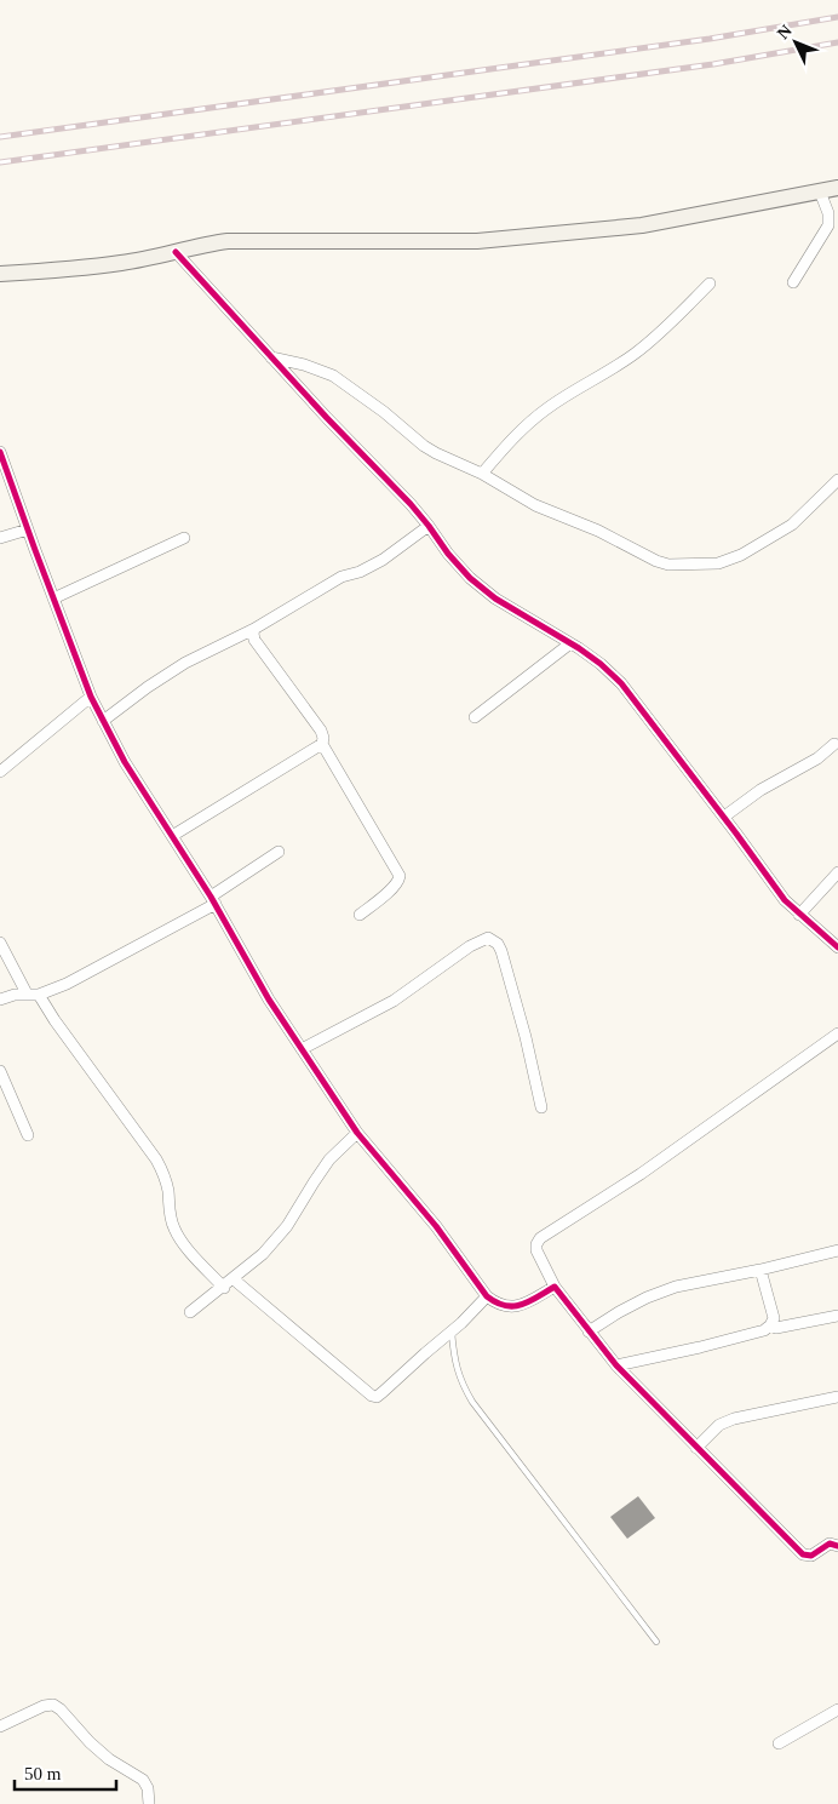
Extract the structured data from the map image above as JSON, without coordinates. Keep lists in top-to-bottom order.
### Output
{
  "scale_bar": "50 m",
  "north": "top left"
}
